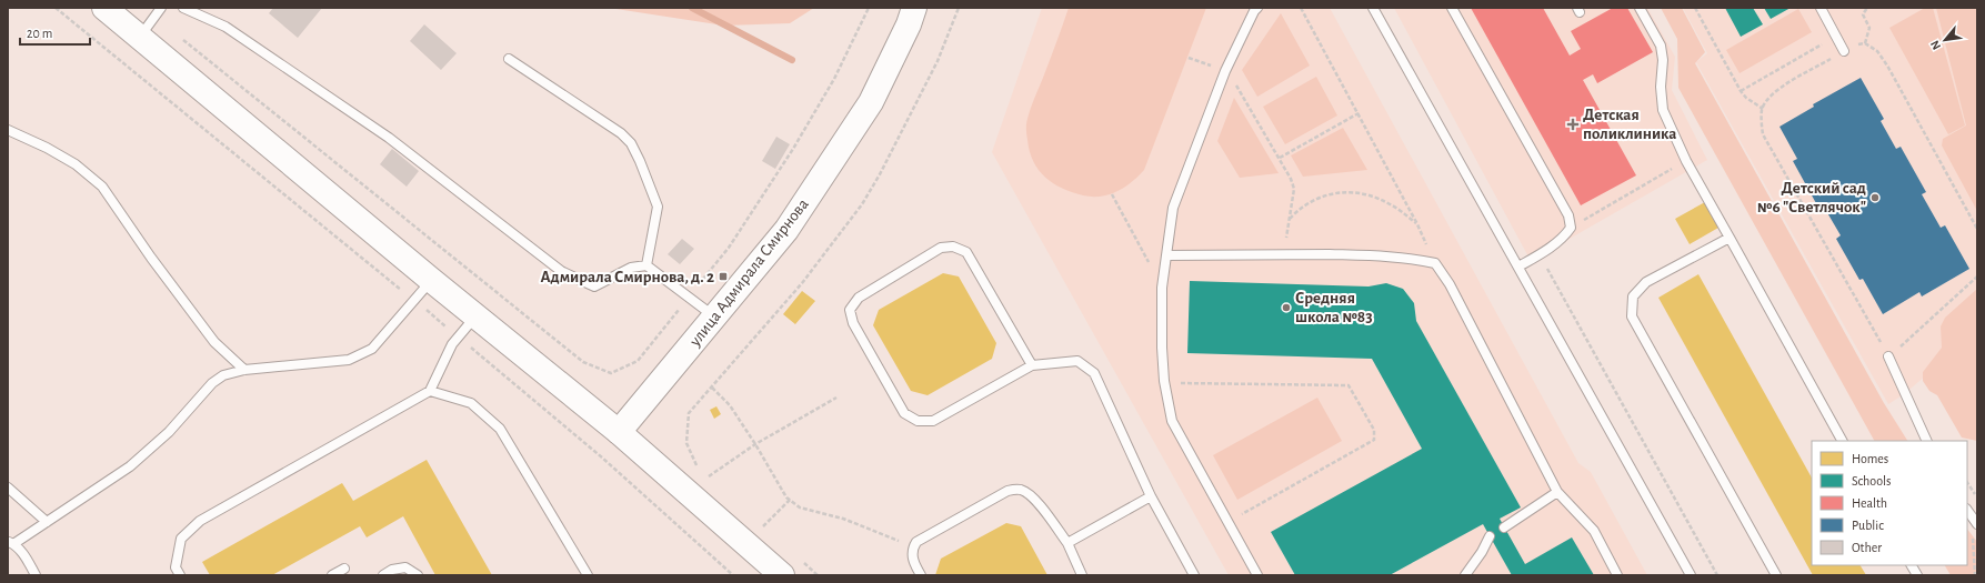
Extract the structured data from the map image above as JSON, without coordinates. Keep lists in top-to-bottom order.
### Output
{
  "streets": {
    "main road": ["улица Адмирала Смирнова"]
  },
  "places": {
    "health": ["Детская поликлиника"],
    "other": ["Детский сад №6 \"Светлячок\"", "Средняя школа №83"],
    "transit": ["Адмирала Смирнова, д. 2"]
  },
  "legend": [
    "Homes",
    "Schools",
    "Health",
    "Public",
    "Other"
  ],
  "scale_bar": "20 m",
  "north": "bottom left"
}
